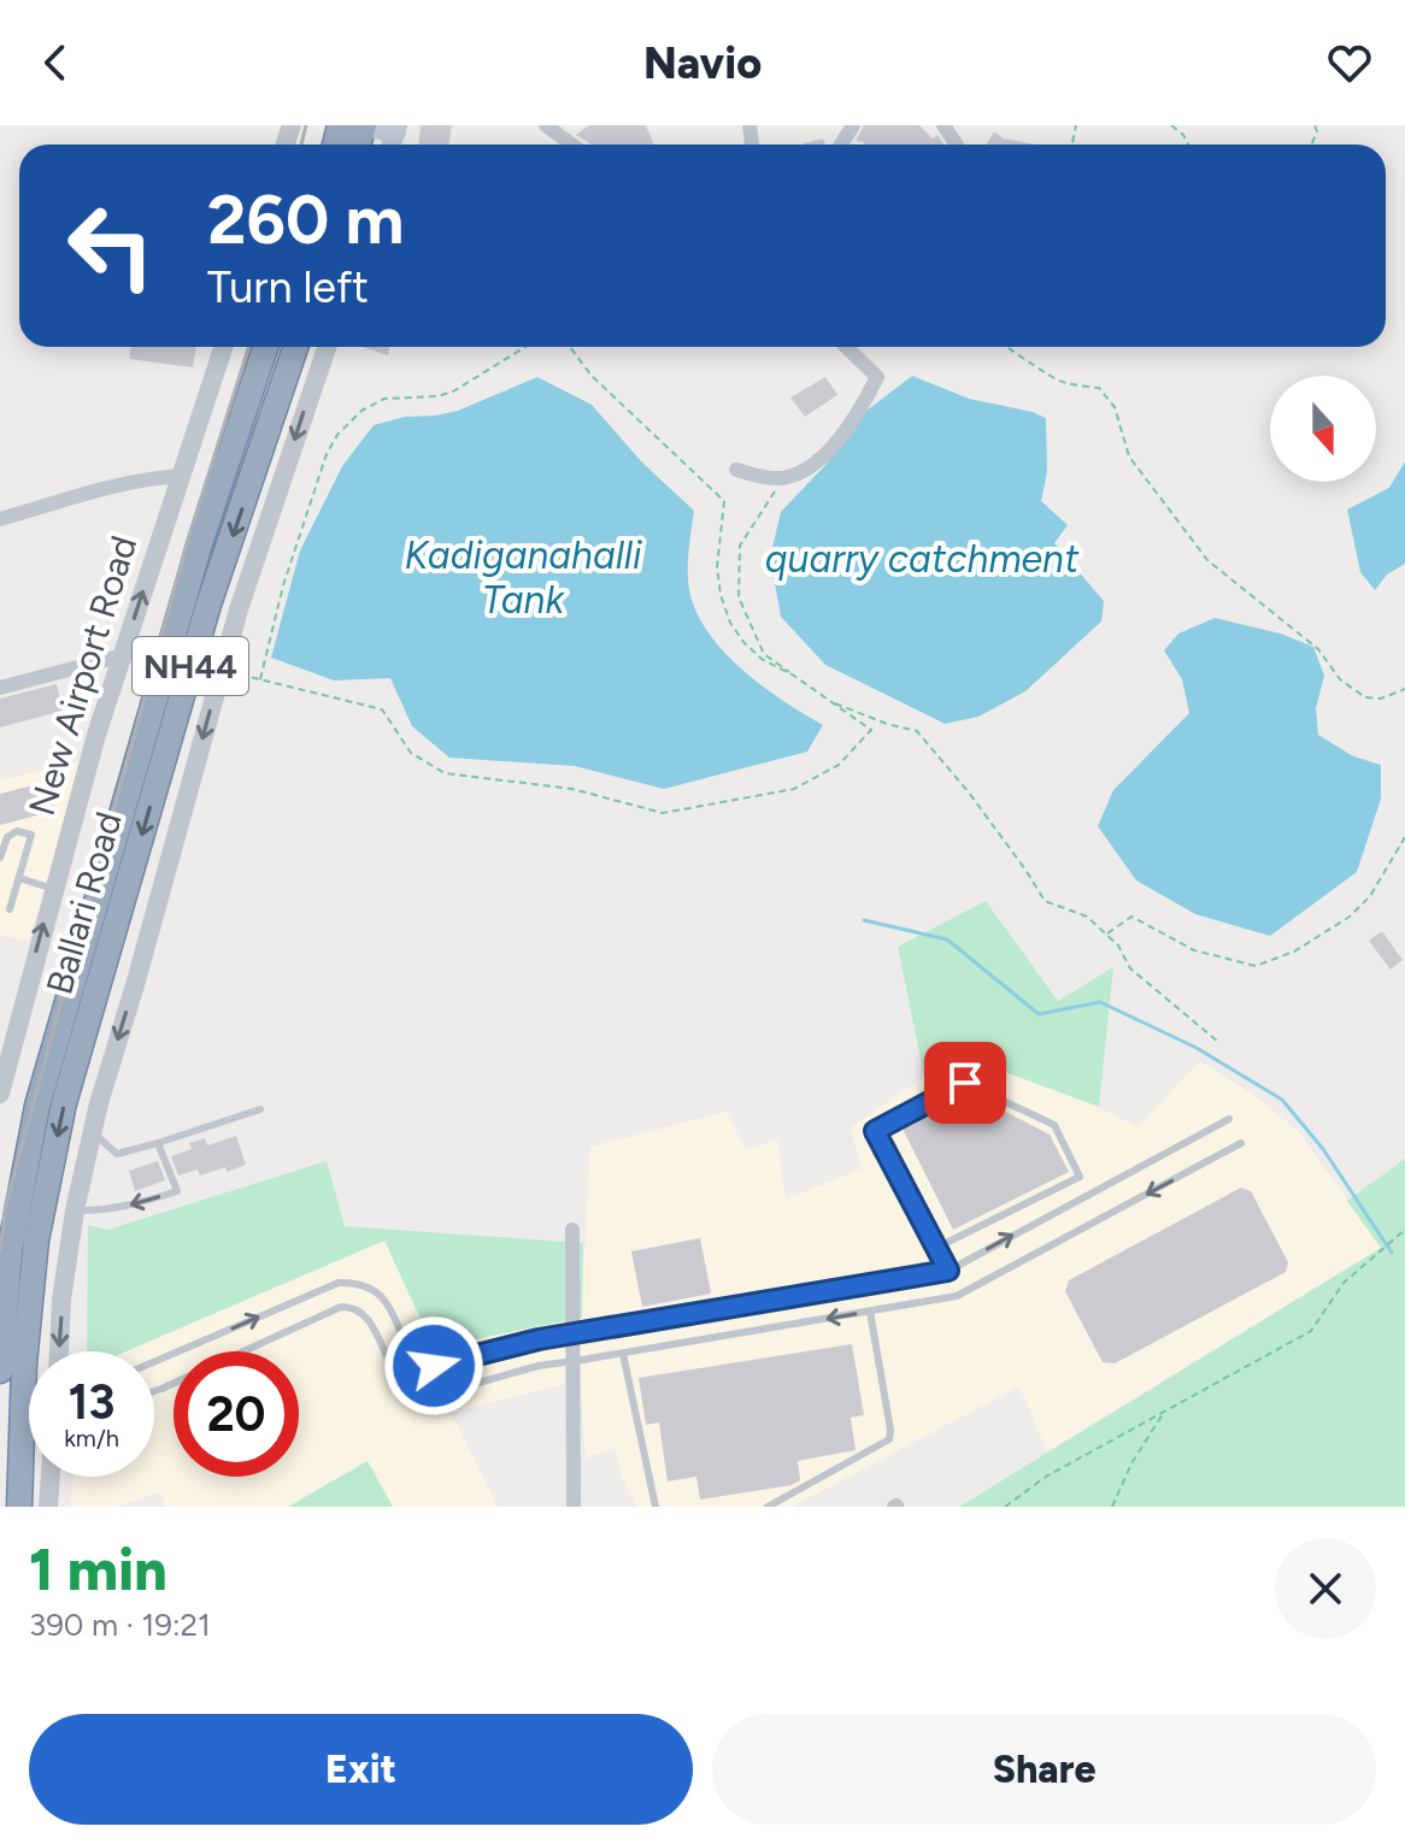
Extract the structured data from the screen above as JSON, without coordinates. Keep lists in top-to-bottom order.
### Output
{
  "streets": {
    "highway": ["NH44", "Ballari Road"],
    "street": ["New Airport Road"]
  },
  "water": ["Kadiganahalli Tank", "quarry catchment"],
  "north": "bottom",
  "page": {
    "header": "Navio",
    "turn": ["260 m", "Turn left"],
    "speed": "13 km/h",
    "limit": "20",
    "heading": ["1 min", "390 m · 19:21"],
    "buttons": ["Exit", "Share"]
  }
}
